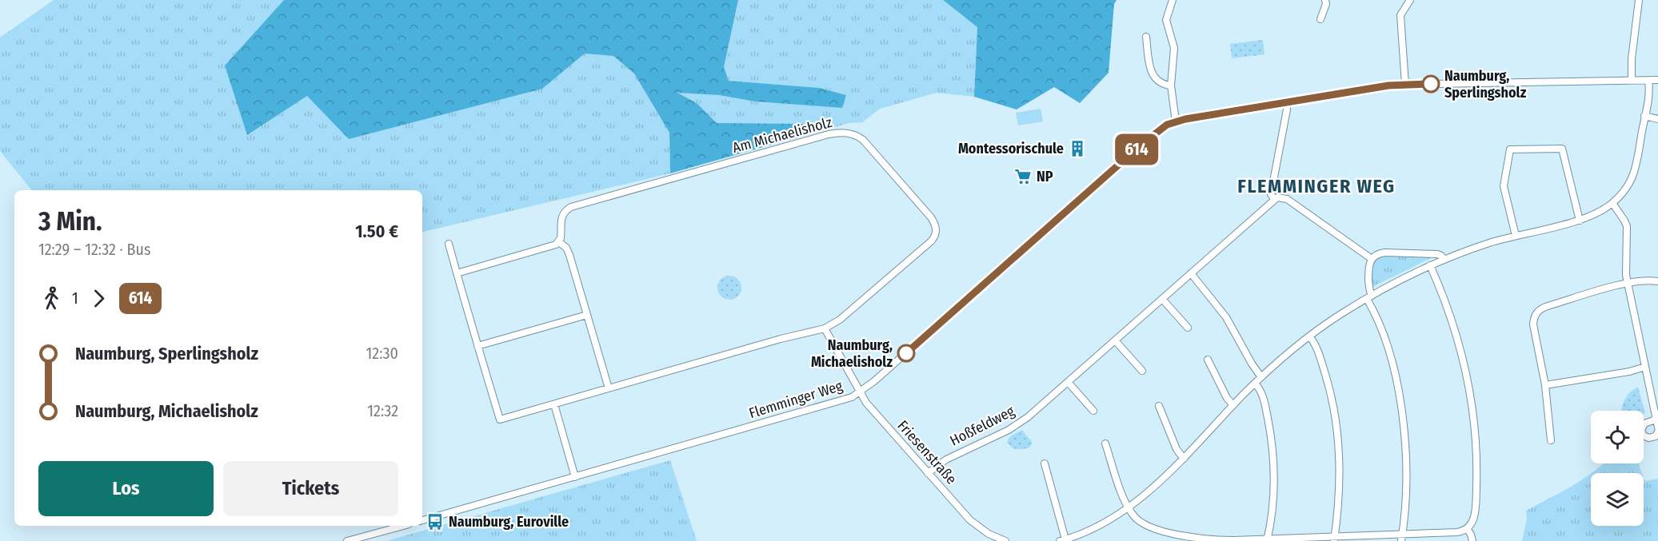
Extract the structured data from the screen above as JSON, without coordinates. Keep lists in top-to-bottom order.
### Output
{
  "streets": {
    "street": [
      "Am Michaelisholz",
      "Flemminger Weg",
      "Hoßfeldweg",
      "Friesenstraße"
    ]
  },
  "crossings": [
    ["Flemminger Weg", "Friesenstraße"],
    ["Hoßfeldweg", "Friesenstraße"]
  ],
  "districts": ["FLEMMINGER WEG"],
  "places": {
    "other": ["Naumburg, Sperlingsholz", "Naumburg, Michaelisholz"],
    "building": ["Montessorischule"],
    "supermarket": ["NP"],
    "bus stop": ["Naumburg, Euroville"]
  },
  "lines": ["bus line 614"],
  "page": {
    "on_map": "614",
    "heading": ["3 Min.", "12:29 – 12:32 · Bus", "1.50 €"],
    "legs": ["1", "614"],
    "list": [
      {
        "name": "Naumburg, Sperlingsholz",
        "value": "12:30"
      },
      {
        "name": "Naumburg, Michaelisholz",
        "value": "12:32"
      }
    ],
    "buttons": ["Los", "Tickets"]
  }
}
